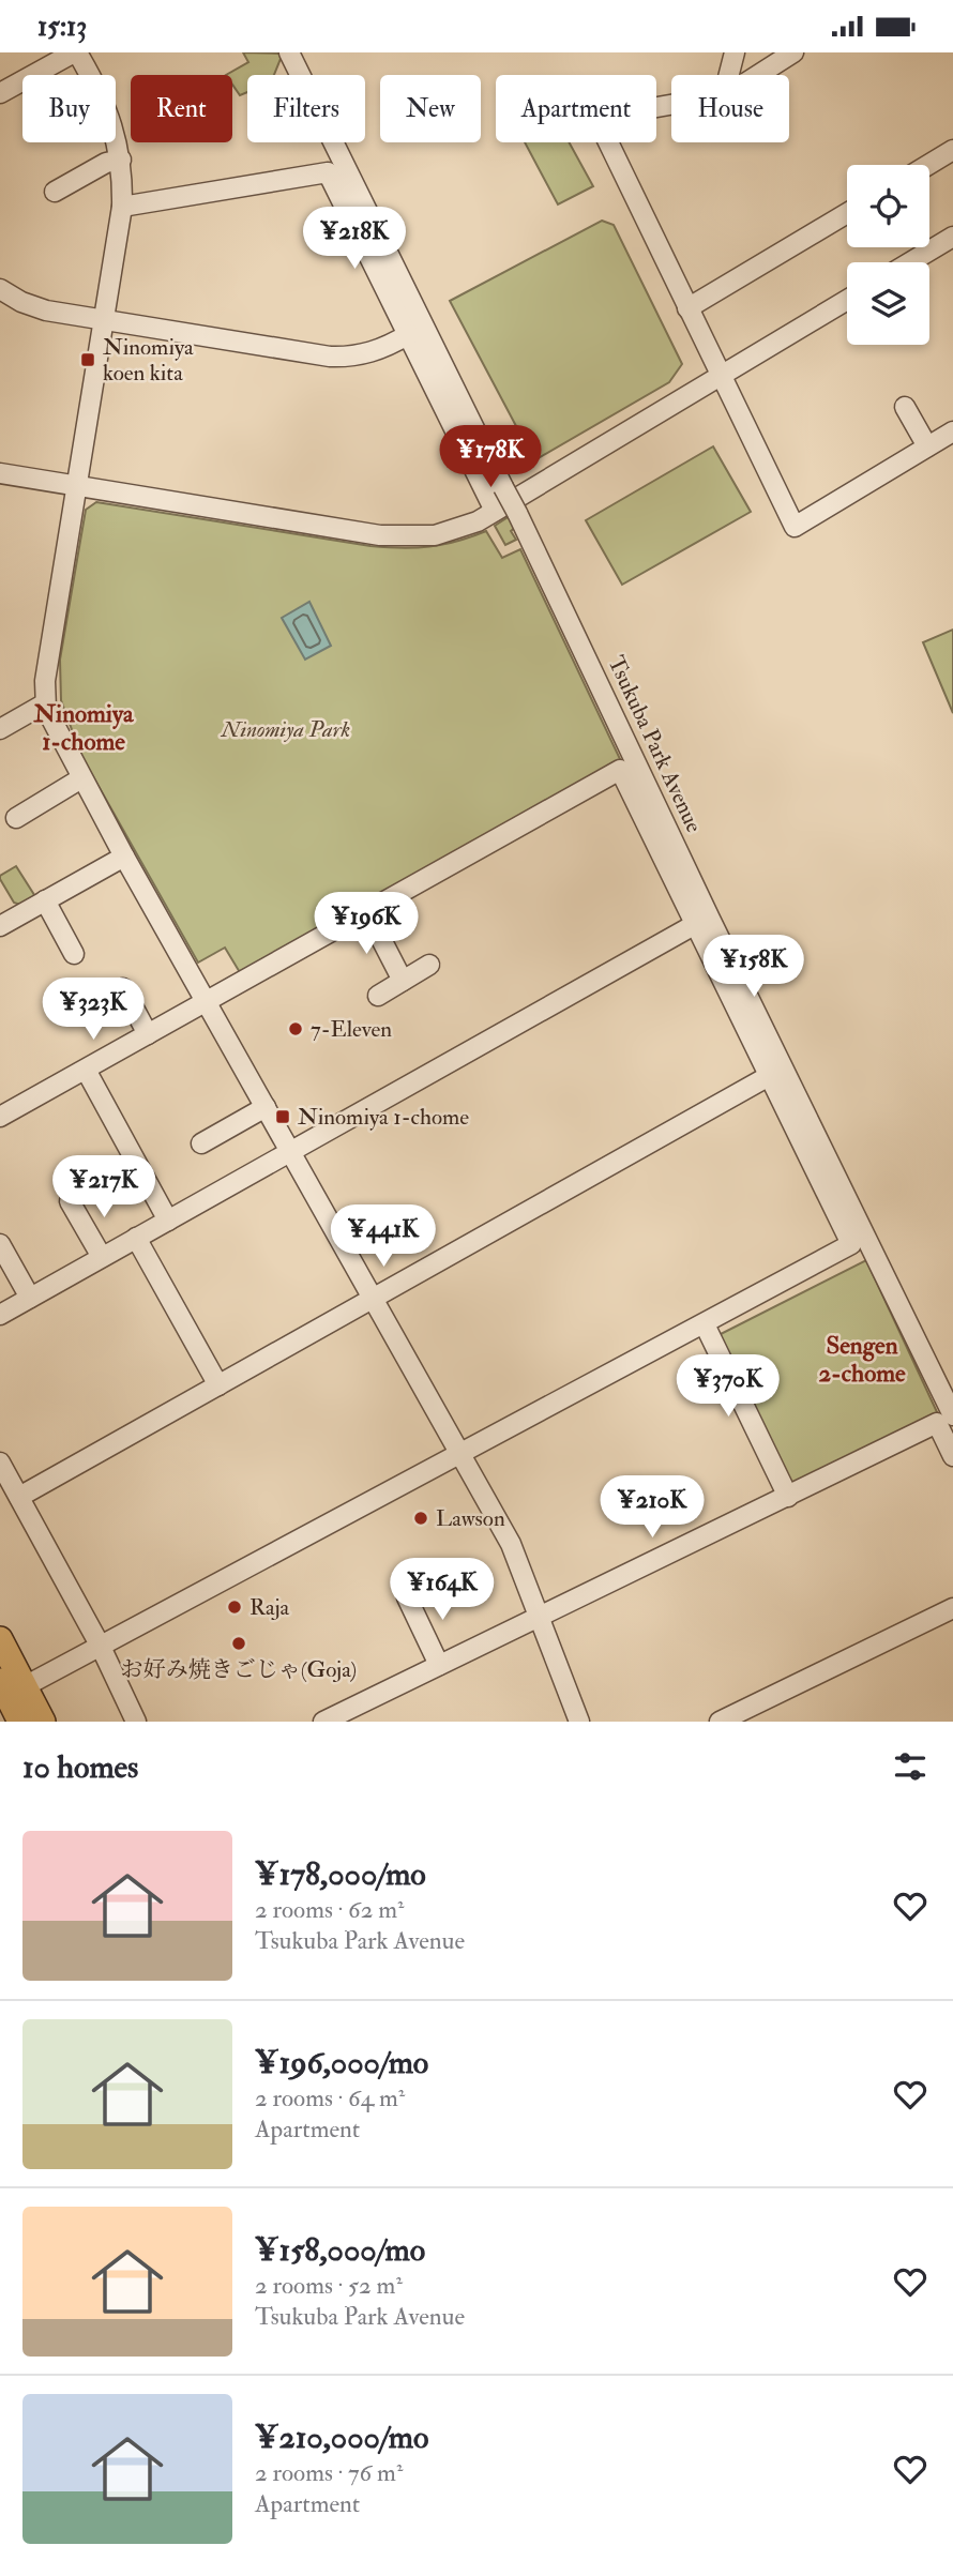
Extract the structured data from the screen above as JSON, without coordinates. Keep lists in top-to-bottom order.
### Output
{
  "streets": {
    "street": ["Tsukuba Park Avenue"]
  },
  "districts": ["Ninomiya 1-chome", "Sengen 2-chome"],
  "parks": ["Ninomiya Park"],
  "places": {
    "transit": ["Ninomiya koen kita", "Ninomiya 1-chome"],
    "other": [
      "7-Eleven",
      "Lawson",
      "Raja",
      "お好み焼きごじゃ(Goja)"
    ]
  },
  "page": {
    "status": "15:13",
    "chip": [
      "Buy",
      "Rent",
      "Filters",
      "New",
      "Apartment",
      "House"
    ],
    "price": [
      "¥218K",
      "¥178K",
      "¥196K",
      "¥158K",
      "¥323K",
      "¥217K",
      "¥441K",
      "¥370K",
      "¥210K",
      "¥164K"
    ],
    "heading": "10 homes",
    "list": [
      {
        "name": "¥178,000/mo",
        "note": "2 rooms · 62 m² · Tsukuba Park Avenue"
      },
      {
        "name": "¥196,000/mo",
        "note": "2 rooms · 64 m² · Apartment"
      },
      {
        "name": "¥158,000/mo",
        "note": "2 rooms · 52 m² · Tsukuba Park Avenue"
      },
      {
        "name": "¥210,000/mo",
        "note": "2 rooms · 76 m² · Apartment"
      }
    ]
  }
}
